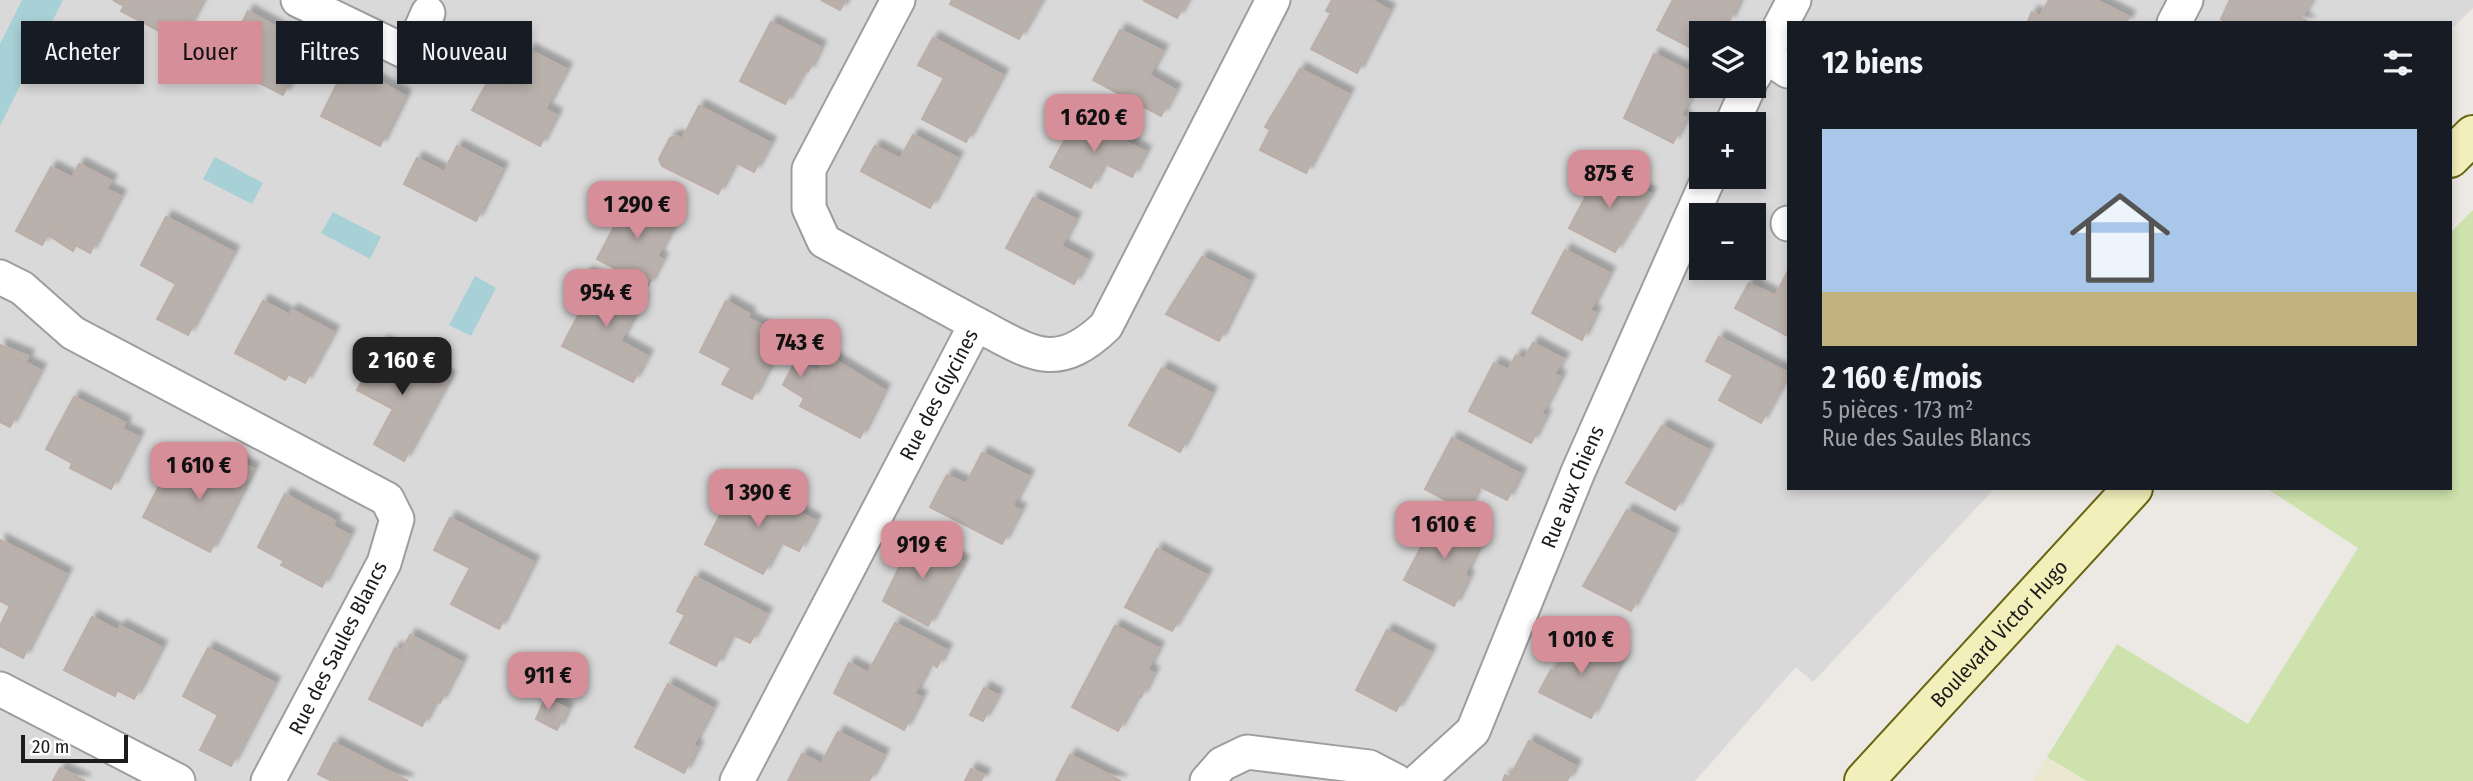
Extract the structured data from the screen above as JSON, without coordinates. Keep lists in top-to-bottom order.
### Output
{
  "streets": {
    "main road": ["Boulevard Victor Hugo"],
    "street": ["Rue des Glycines", "Rue aux Chiens", "Rue des Saules Blancs"]
  },
  "scale_bar": "20 m",
  "page": {
    "map_buttons": ["+", "−"],
    "chip": [
      "Acheter",
      "Louer",
      "Filtres",
      "Nouveau"
    ],
    "heading": "12 biens",
    "price": [
      "1 620 €",
      "875 €",
      "1 290 €",
      "954 €",
      "743 €",
      "2 160 €",
      "1 610 €",
      "1 390 €",
      "1 610 €",
      "919 €",
      "1 010 €",
      "911 €"
    ],
    "list": [
      {
        "name": "2 160 €/mois",
        "note": "5 pièces · 173 m² · Rue des Saules Blancs"
      }
    ],
    "scale": "20 m"
  }
}
